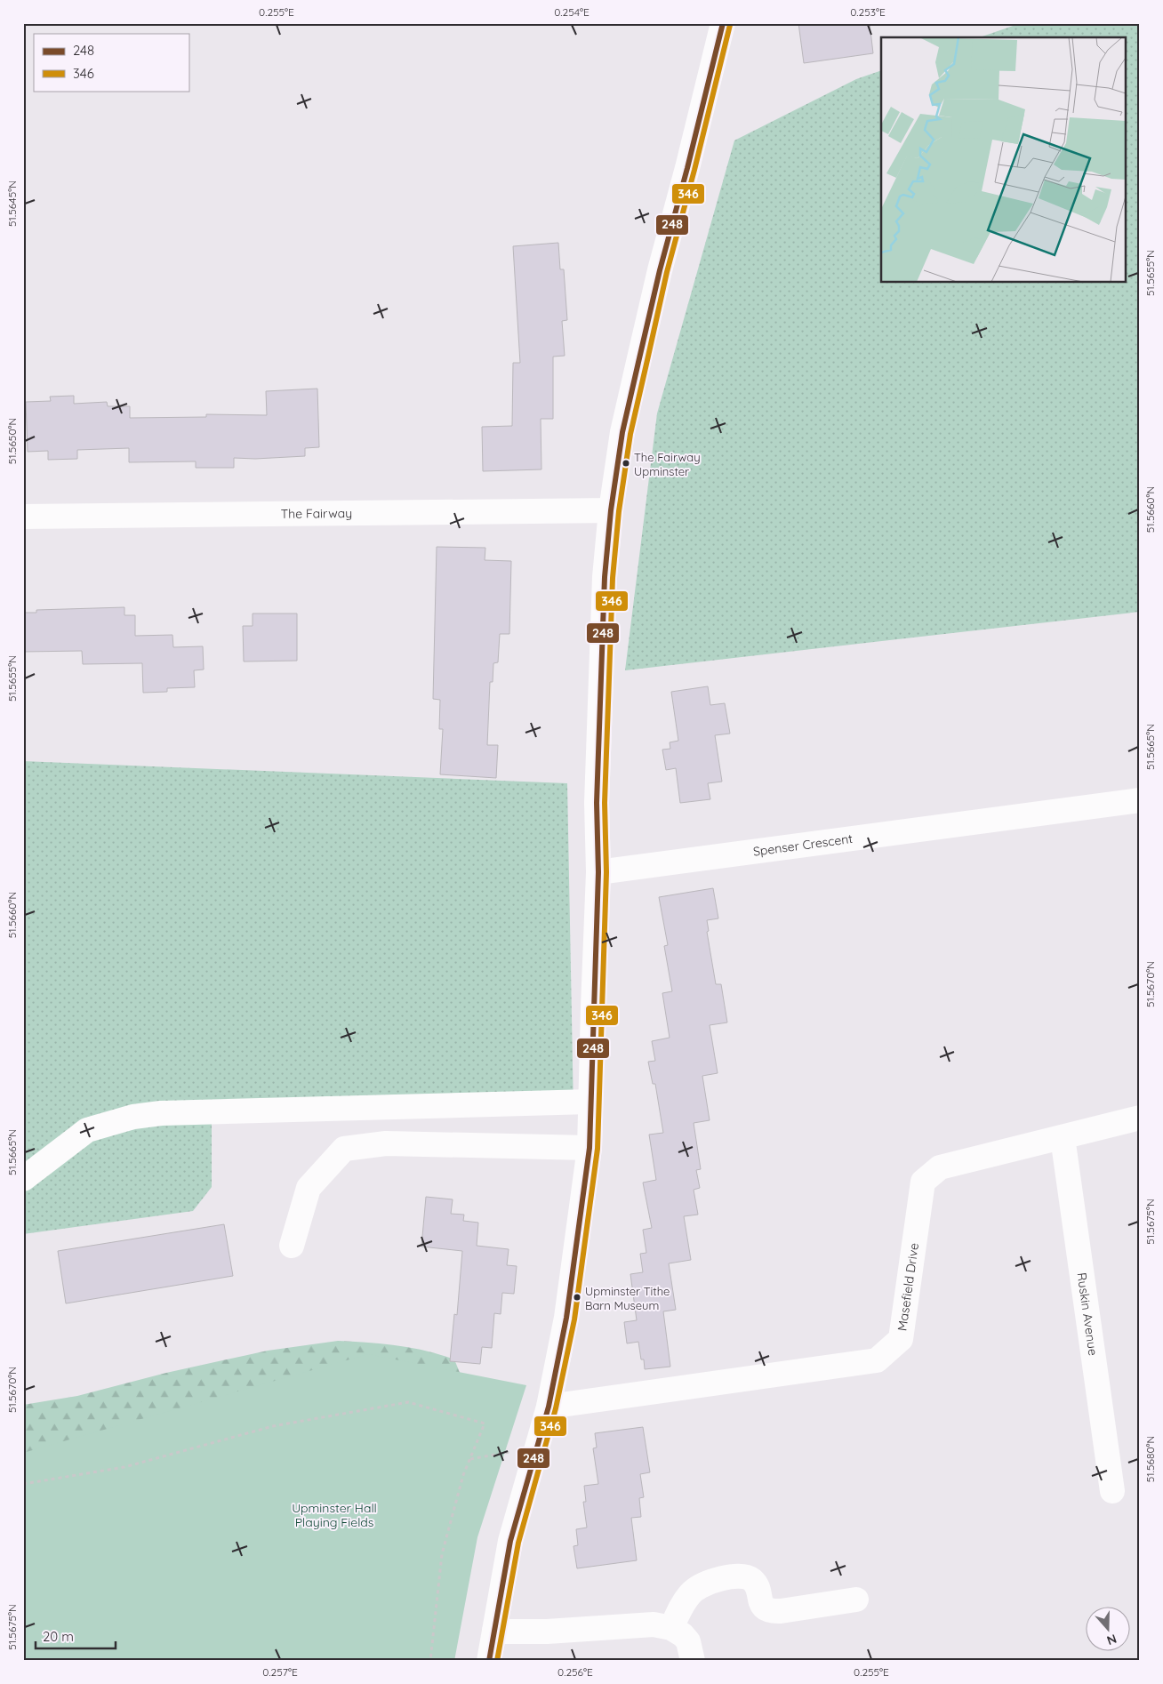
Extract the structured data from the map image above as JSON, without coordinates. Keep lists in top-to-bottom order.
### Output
{
  "streets": {
    "street": [
      "The Fairway",
      "Spenser Crescent",
      "Masefield Drive",
      "Ruskin Avenue"
    ]
  },
  "crossings": [
    ["Masefield Drive", "Ruskin Avenue"]
  ],
  "parks": ["Upminster Hall Playing Fields"],
  "places": ["The Fairway Upminster", "Upminster Tithe Barn Museum"],
  "lines": ["transit line 248", "transit line 346"],
  "legend": ["248", "346"],
  "scale_bar": "20 m",
  "north": "bottom",
  "coordinates": [
    "0.255°E",
    "0.254°E",
    "0.253°E",
    "51.5645°N",
    "51.5655°N",
    "51.5650°N",
    "51.5660°N",
    "51.5665°N",
    "51.5670°N",
    "51.5675°N",
    "51.5680°N",
    "0.257°E",
    "0.256°E"
  ]
}
